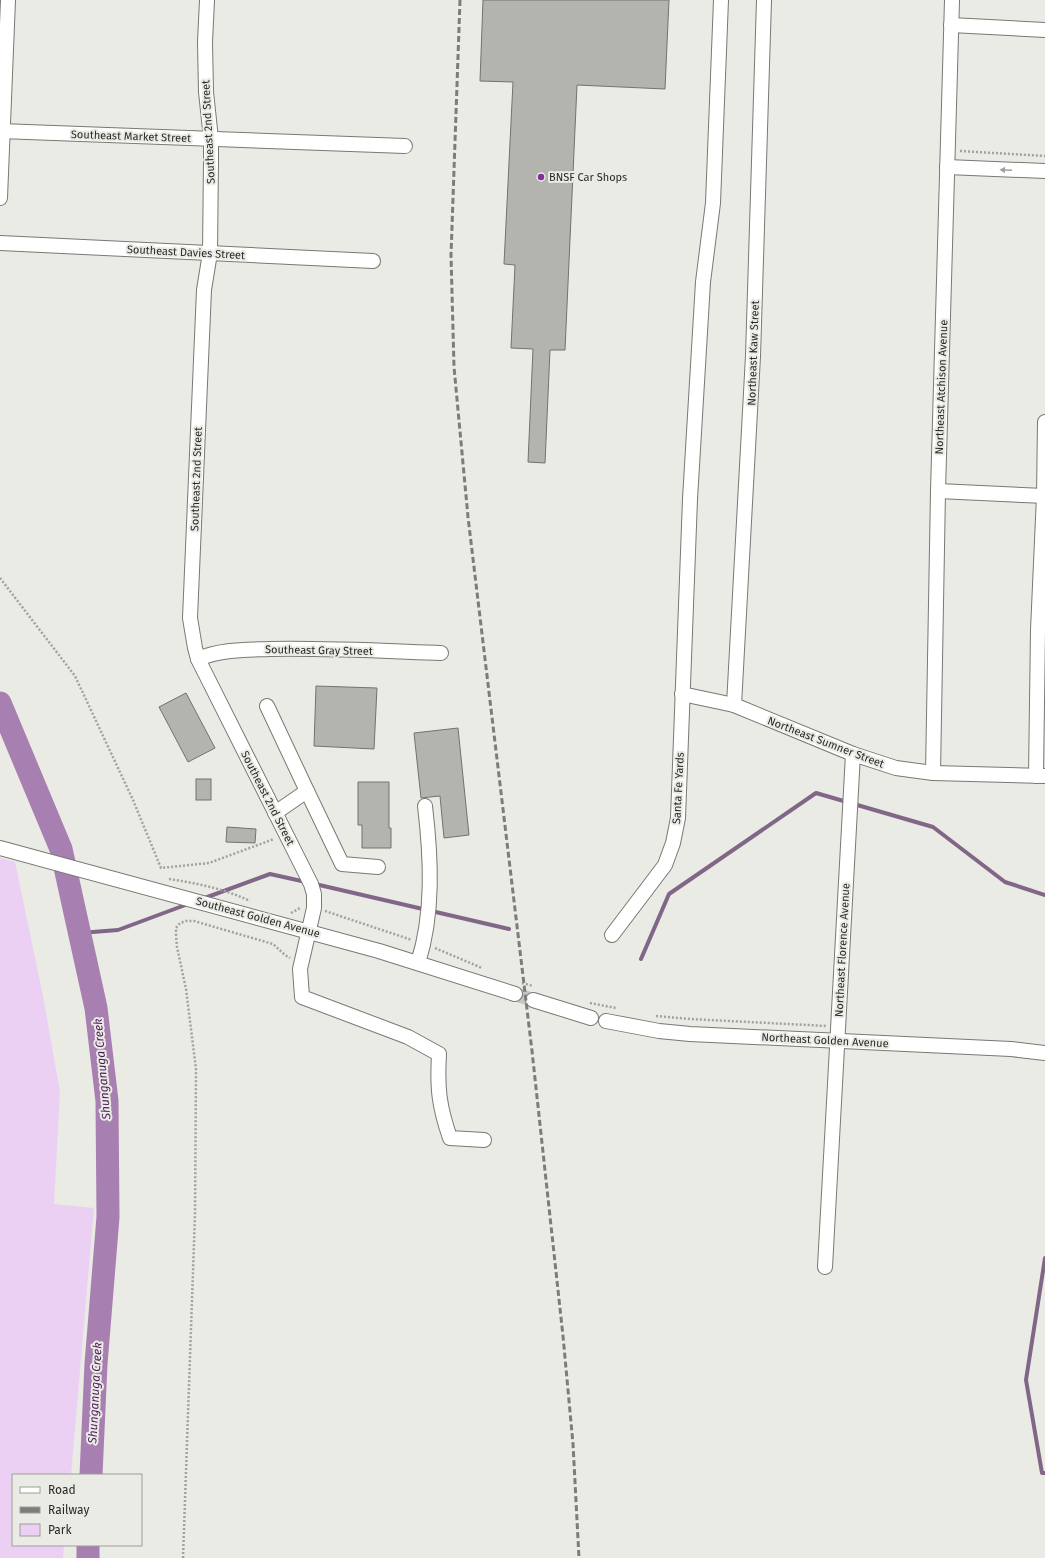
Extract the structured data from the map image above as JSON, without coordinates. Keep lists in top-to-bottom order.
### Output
{
  "streets": {
    "street": [
      "Southeast 2nd Street",
      "Southeast Market Street",
      "Southeast Davies Street",
      "Northeast Kaw Street",
      "Northeast Atchison Avenue",
      "Southeast Gray Street",
      "Northeast Sumner Street",
      "Santa Fe Yards",
      "Southeast Golden Avenue",
      "Northeast Florence Avenue",
      "Northeast Golden Avenue"
    ]
  },
  "crossings": [
    ["Southeast 2nd Street", "Southeast Market Street"],
    ["Southeast 2nd Street", "Southeast Davies Street"],
    ["Southeast 2nd Street", "Southeast Gray Street"],
    ["Southeast 2nd Street", "Southeast Golden Avenue"],
    ["Northeast Kaw Street", "Northeast Sumner Street"],
    ["Northeast Atchison Avenue", "Northeast Sumner Street"],
    ["Northeast Sumner Street", "Santa Fe Yards"],
    ["Northeast Sumner Street", "Northeast Florence Avenue"],
    ["Northeast Florence Avenue", "Northeast Golden Avenue"]
  ],
  "water": ["Shunganuga Creek"],
  "places": ["BNSF Car Shops"],
  "legend": ["Road", "Railway", "Park"]
}
